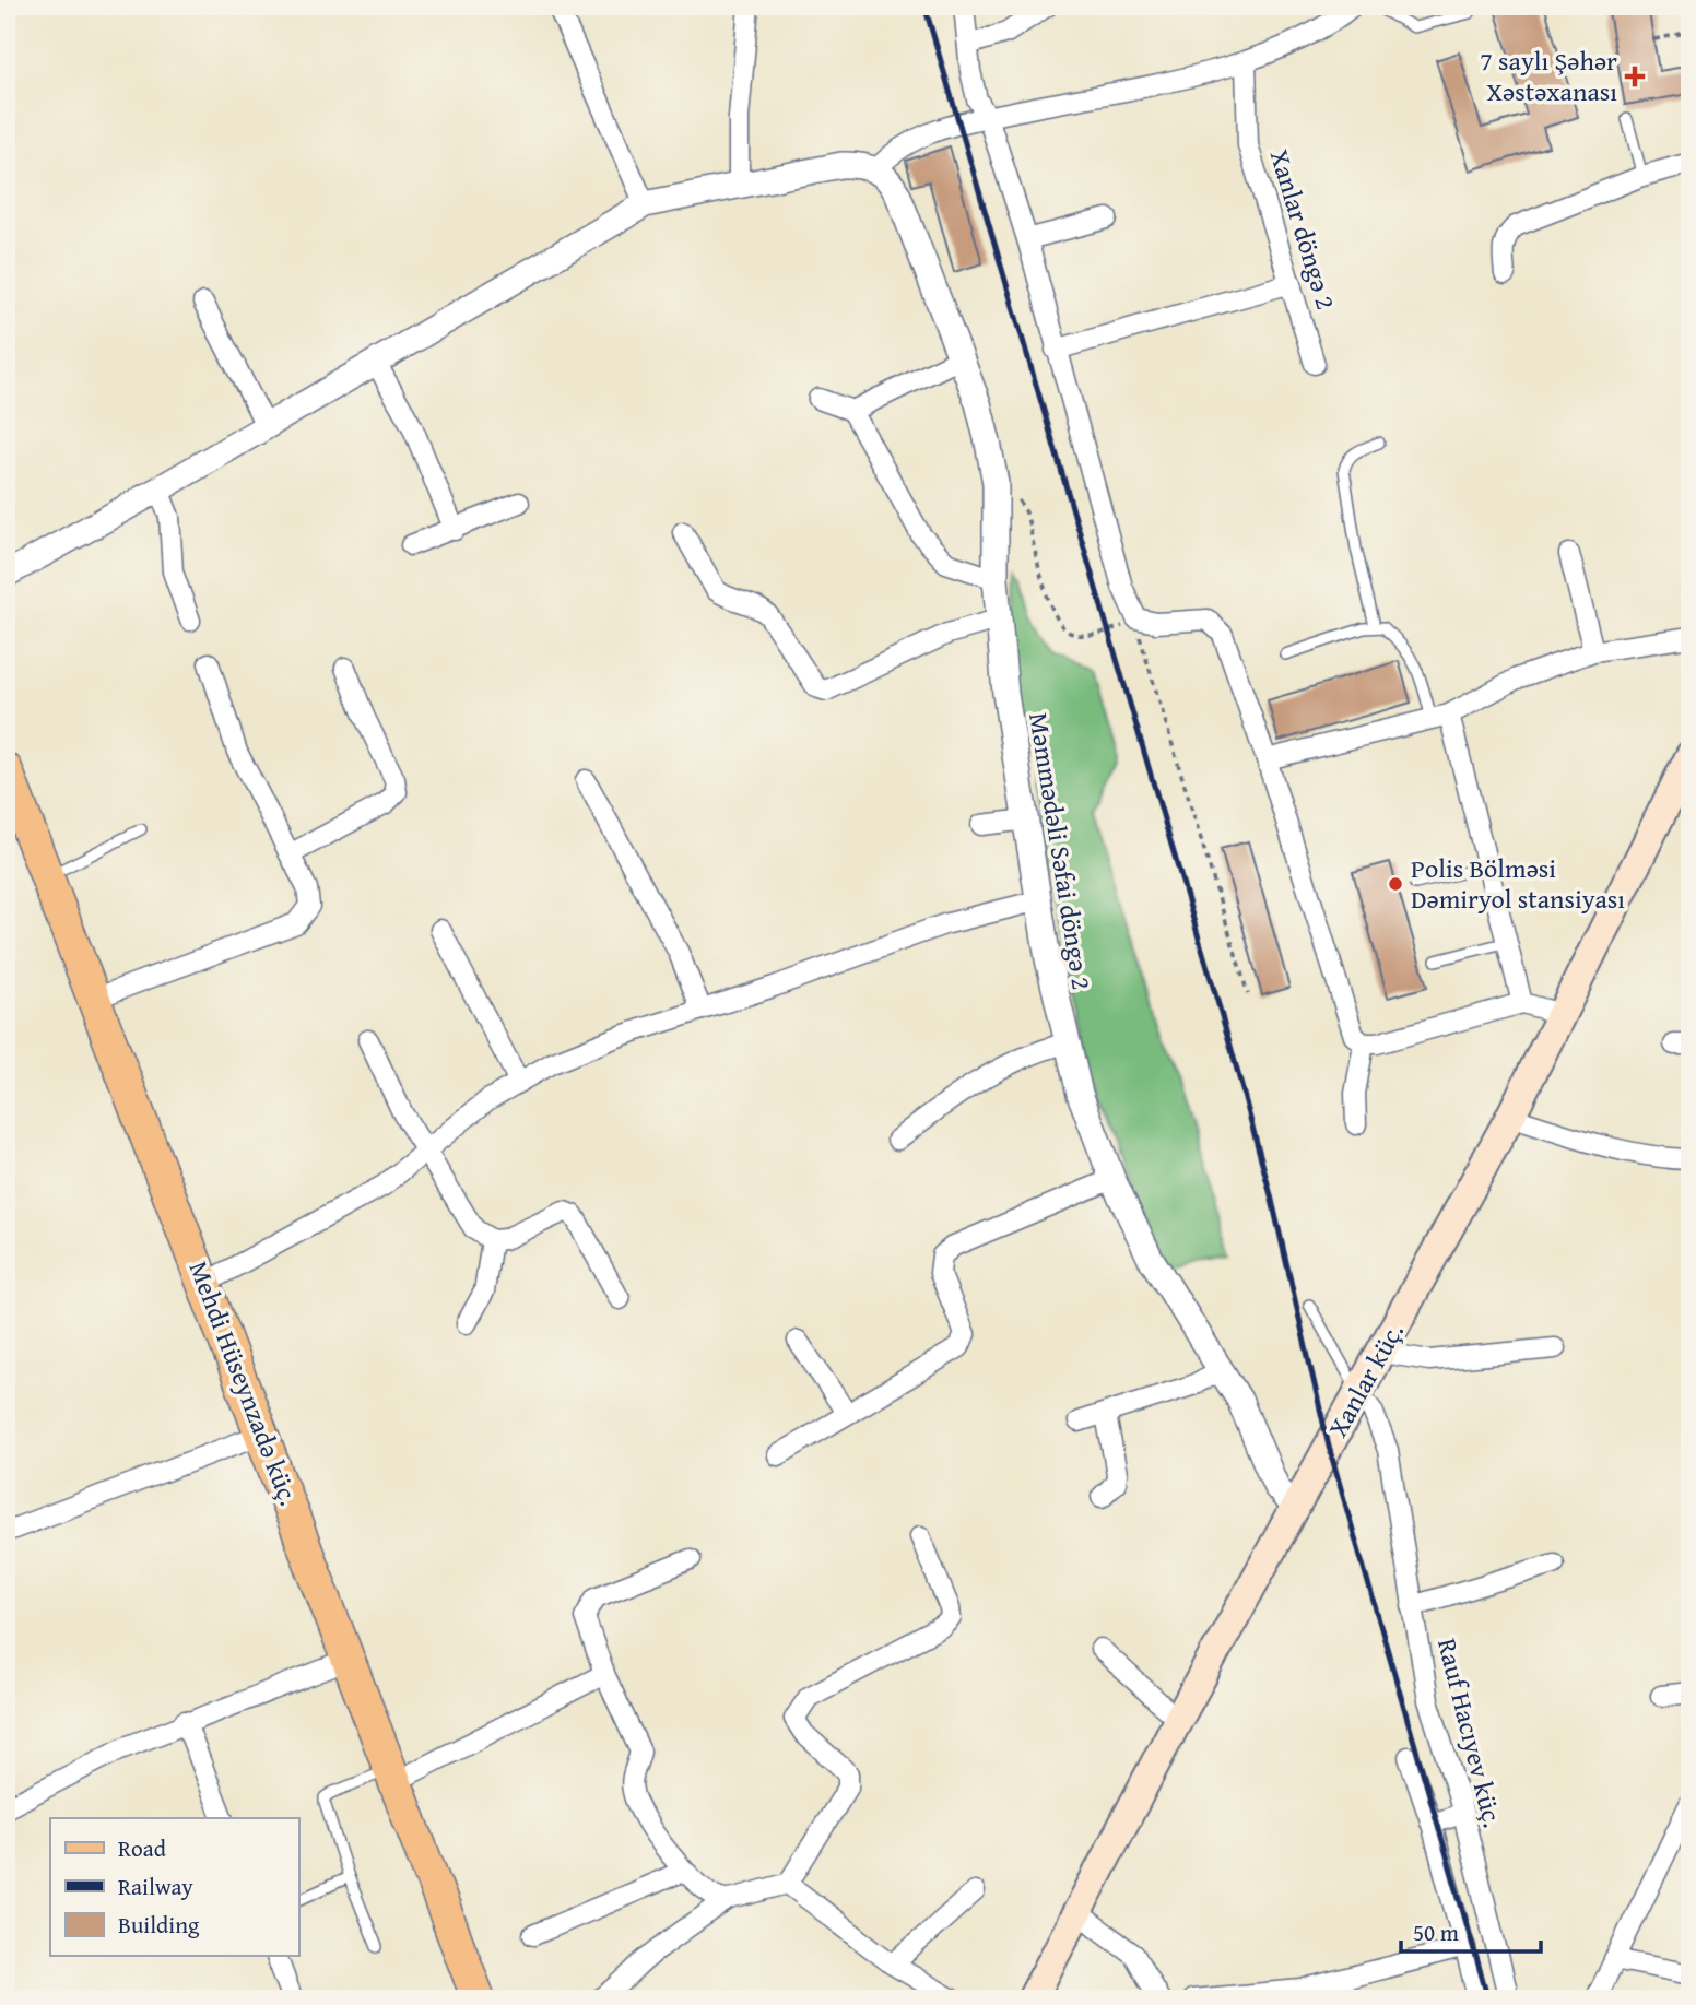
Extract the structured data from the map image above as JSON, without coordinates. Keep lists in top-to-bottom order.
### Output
{
  "streets": {
    "main road": ["Xanlar küç.", "Mehdi Hüseynzadə küç."],
    "street": ["Xanlar döngə 2", "Məmmədəli Səfai döngə 2", "Rauf Hacıyev küç."]
  },
  "crossings": [
    ["Məmmədəli Səfai döngə 2", "Xanlar küç."],
    ["Xanlar küç.", "Rauf Hacıyev küç."]
  ],
  "places": {
    "health": ["7 saylı Şəhər Xəstəxanası"],
    "other": ["Polis Bölməsi Dəmiryol stansiyası"]
  },
  "legend": ["Road", "Railway", "Building"],
  "scale_bar": "50 m"
}
